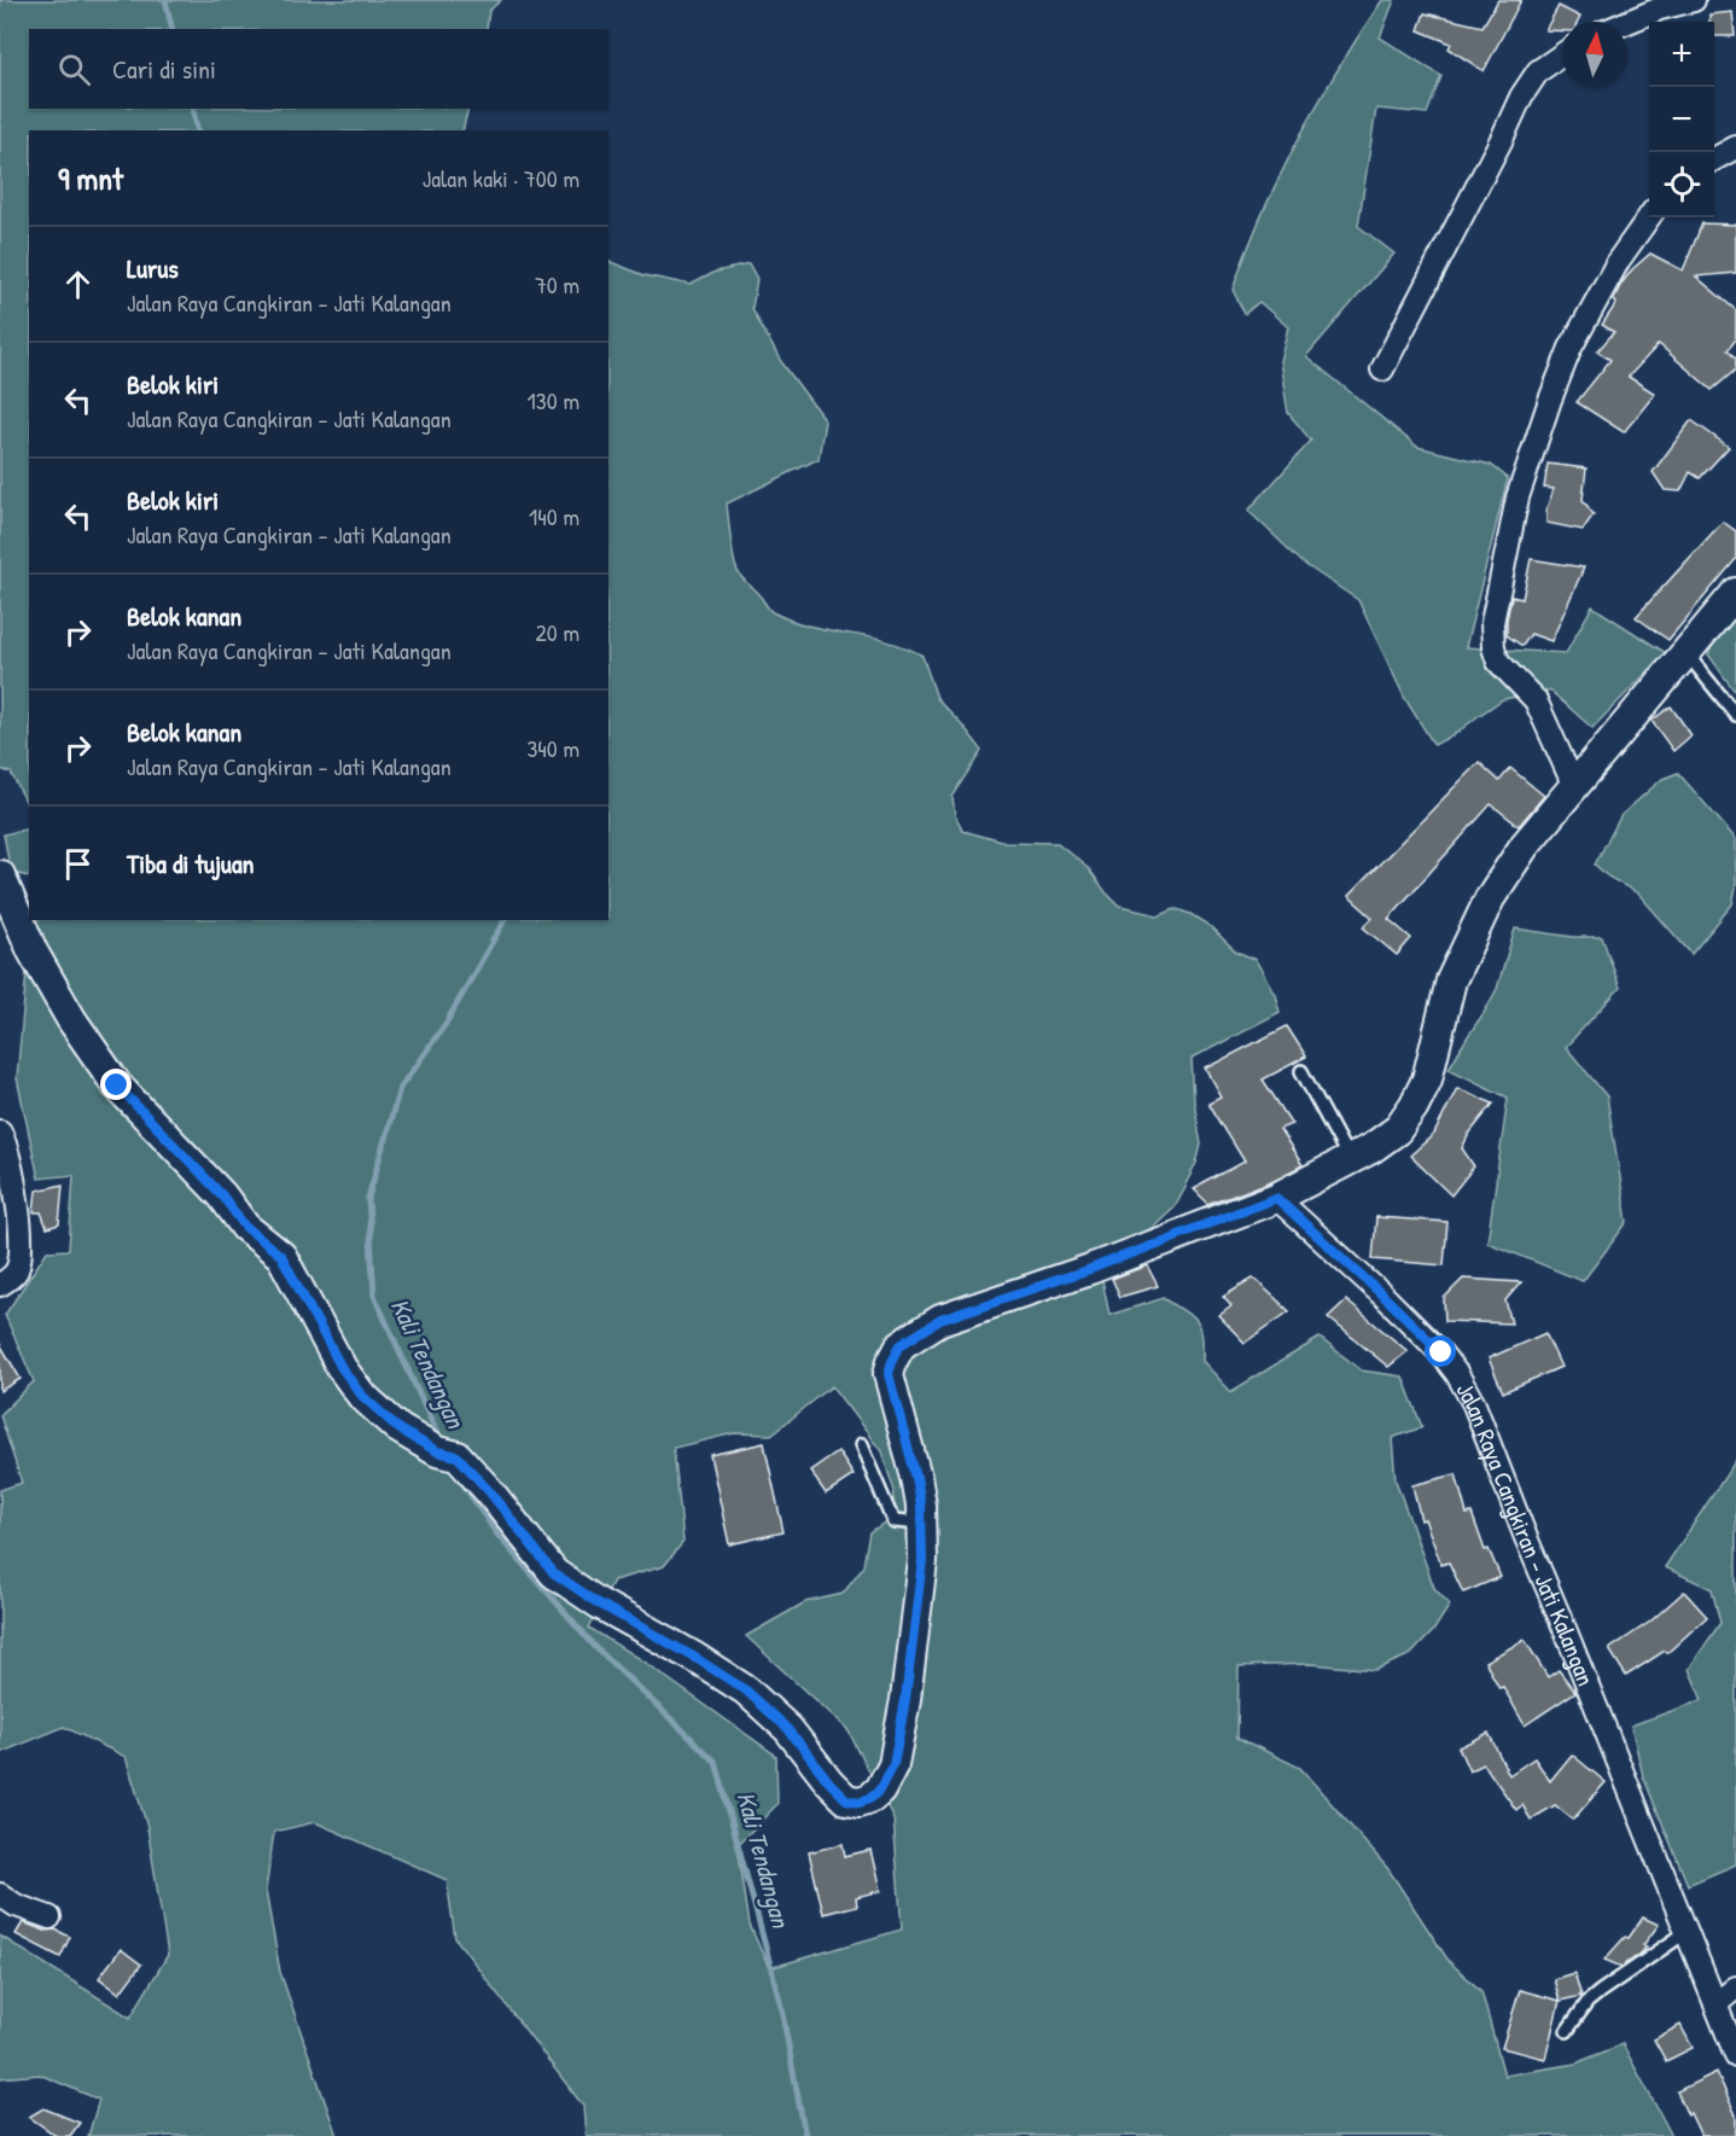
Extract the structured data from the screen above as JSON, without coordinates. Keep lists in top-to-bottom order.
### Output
{
  "streets": {
    "street": ["Jalan Raya Cangkiran - Jati Kalangan"]
  },
  "water": ["Kali Tendangan"],
  "north": "top",
  "page": {
    "map_buttons": ["+", "−"],
    "search": "Cari di sini",
    "heading": ["9 mnt", "Jalan kaki · 700 m"],
    "list": [
      ["Lurus", "Jalan Raya Cangkiran - Jati Kalangan", "70 m"],
      ["Belok kiri", "Jalan Raya Cangkiran - Jati Kalangan", "130 m"],
      ["Belok kiri", "Jalan Raya Cangkiran - Jati Kalangan", "140 m"],
      ["Belok kanan", "Jalan Raya Cangkiran - Jati Kalangan", "20 m"],
      ["Belok kanan", "Jalan Raya Cangkiran - Jati Kalangan", "340 m"],
      "Tiba di tujuan"
    ]
  }
}
